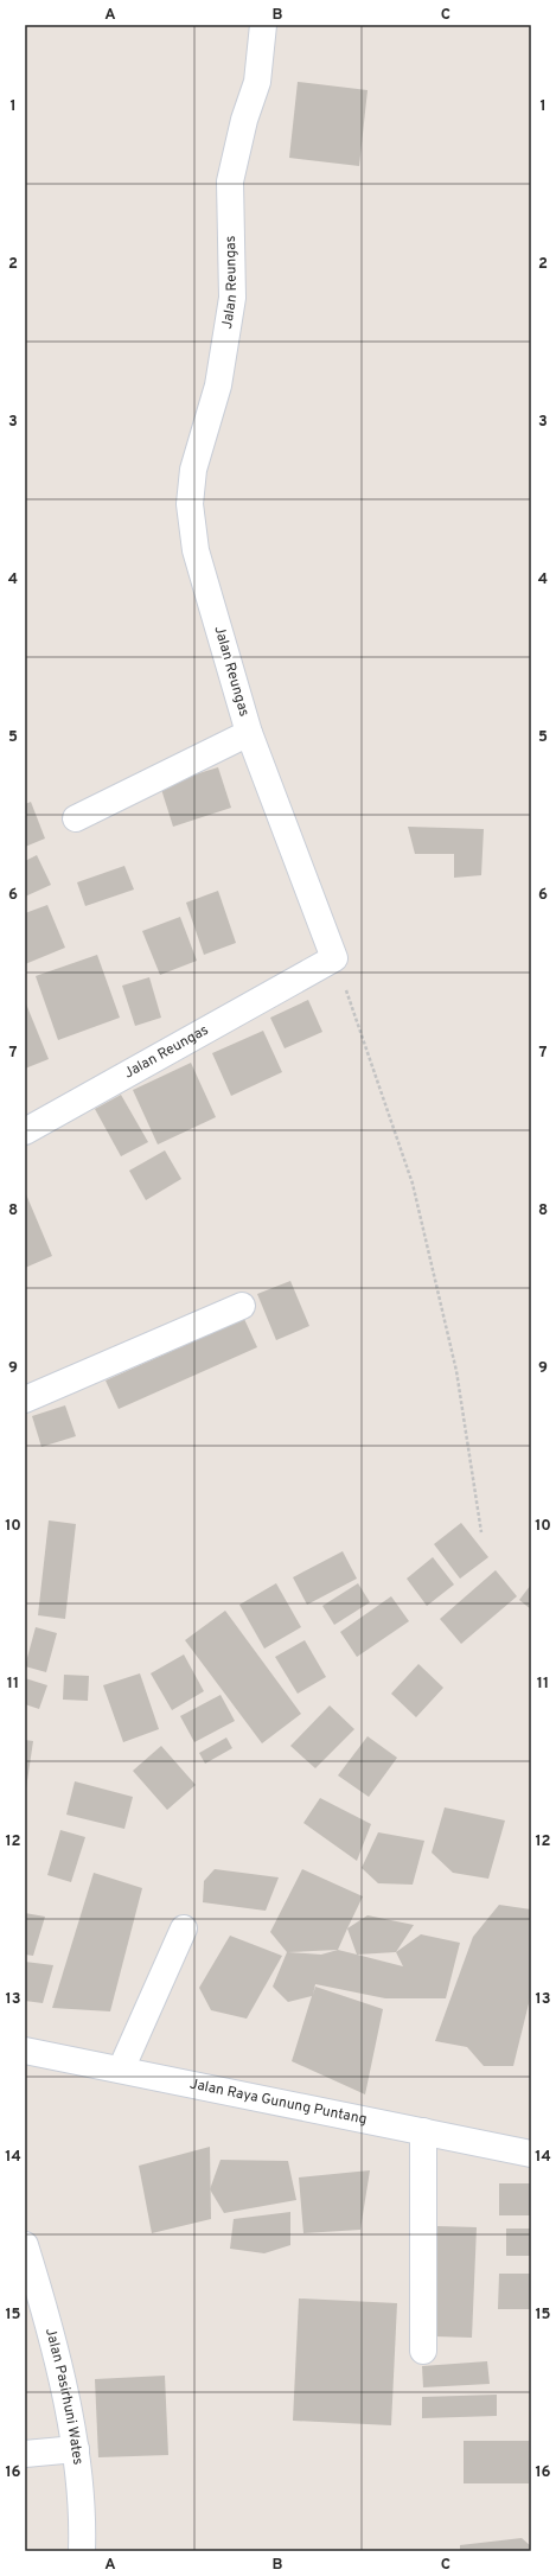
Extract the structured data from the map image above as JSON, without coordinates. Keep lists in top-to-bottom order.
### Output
{
  "streets": {
    "street": ["Jalan Reungas", "Jalan Raya Gunung Puntang", "Jalan Pasirhuni Wates"]
  },
  "grid": {
    "columns": ["A", "B", "C"],
    "rows": [
      "1",
      "2",
      "3",
      "4",
      "5",
      "6",
      "7",
      "8",
      "9",
      "10",
      "11",
      "12",
      "13",
      "14",
      "15",
      "16"
    ]
  }
}
